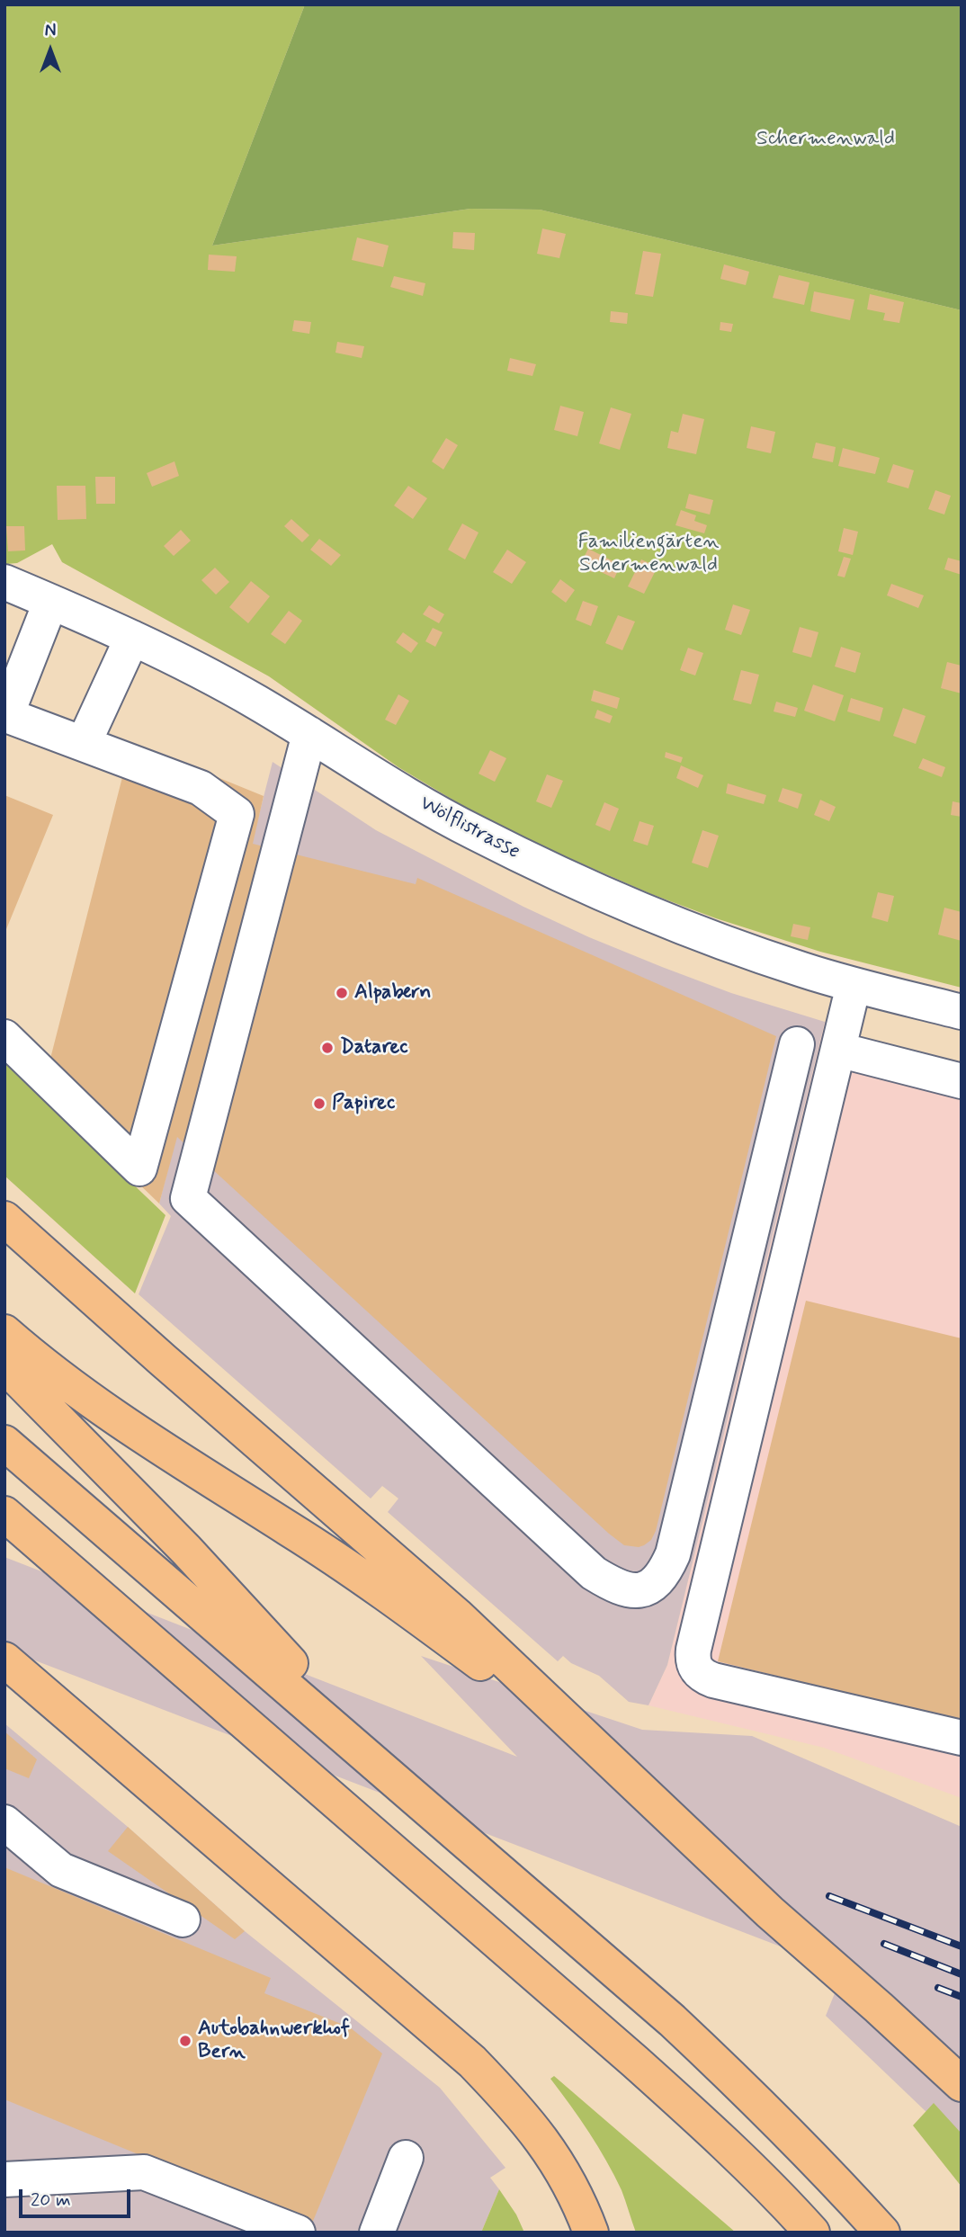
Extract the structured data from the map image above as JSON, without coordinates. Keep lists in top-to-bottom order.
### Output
{
  "streets": {
    "lane": ["Wölflistrasse"]
  },
  "parks": ["Schermenwald", "Familiengärten Schermenwald"],
  "places": [
    "Alpabern",
    "Datarec",
    "Papirec",
    "Autobahnwerkhof Bern"
  ],
  "scale_bar": "20 m",
  "north": "top"
}
